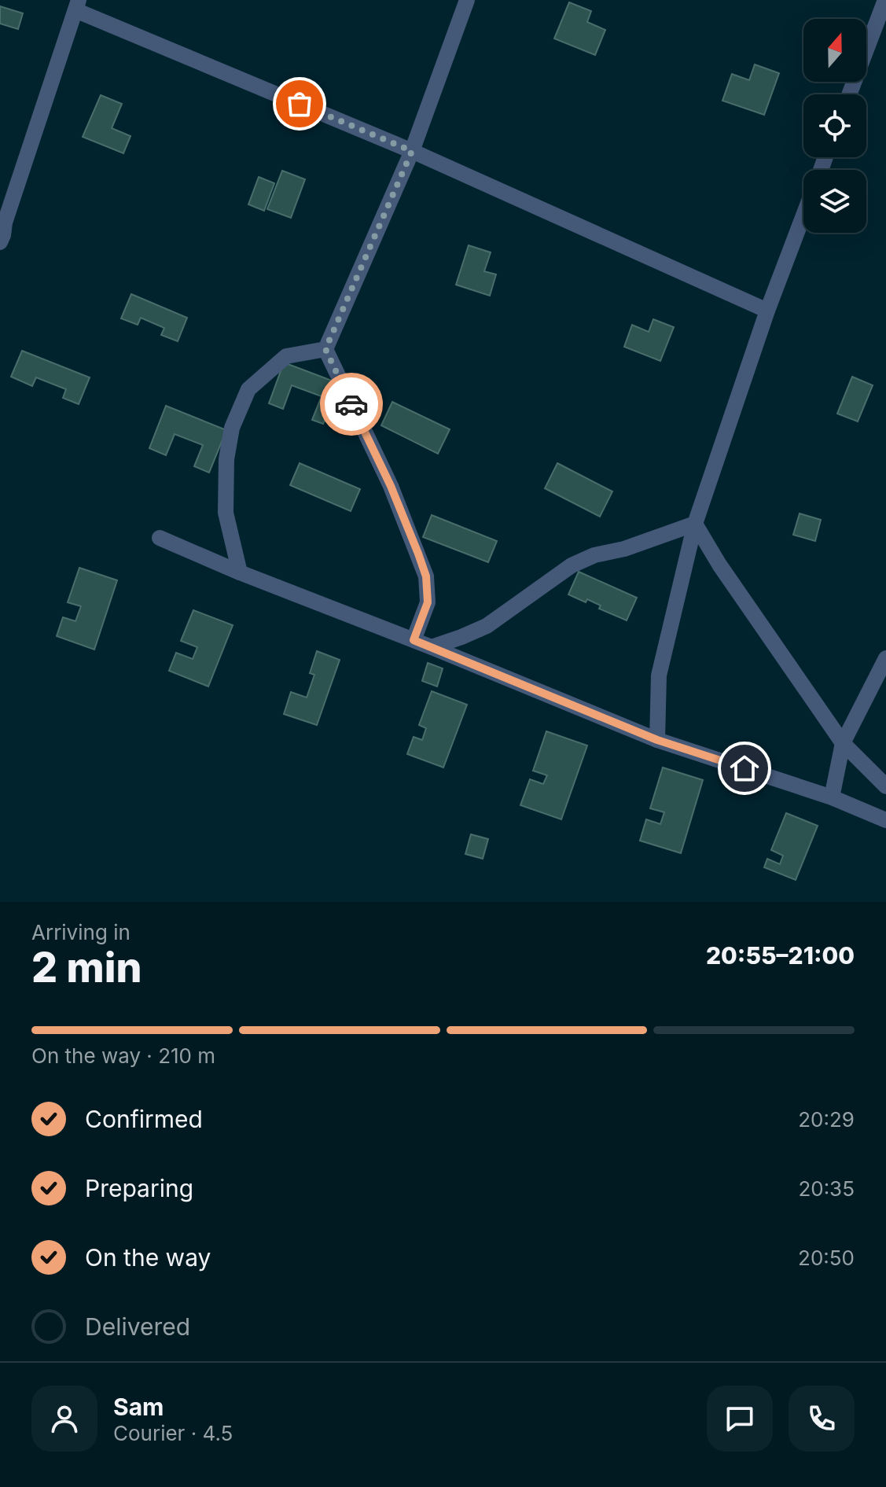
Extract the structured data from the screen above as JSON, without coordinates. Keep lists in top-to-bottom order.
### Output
{
  "north": "top",
  "page": {
    "heading": ["2 min", "Arriving in", "20:55–21:00"],
    "panel": ["Sam", "Courier · 4.5"],
    "bar": "On the way · 210 m",
    "list": [
      ["Confirmed", "20:29"],
      ["Preparing", "20:35"],
      ["On the way", "20:50"],
      "Delivered"
    ]
  }
}
